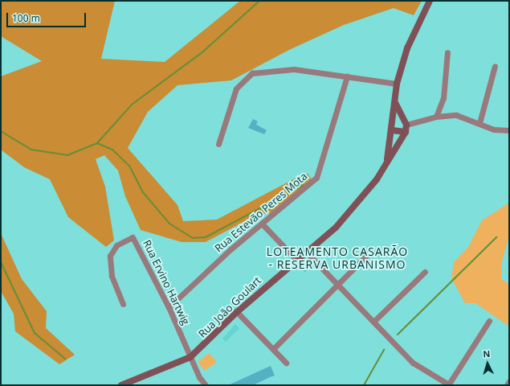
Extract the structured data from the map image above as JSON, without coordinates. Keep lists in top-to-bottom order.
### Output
{
  "streets": {
    "street": ["Rua Estevão Peres Mota", "Rua Ervino Hartwig", "Rua João Goulart"]
  },
  "crossings": [
    ["Rua Estevão Peres Mota", "Rua Ervino Hartwig"],
    ["Rua Ervino Hartwig", "Rua João Goulart"]
  ],
  "districts": ["LOTEAMENTO CASARÃO - RESERVA URBANISMO"],
  "scale_bar": "100 m",
  "north": "top"
}
